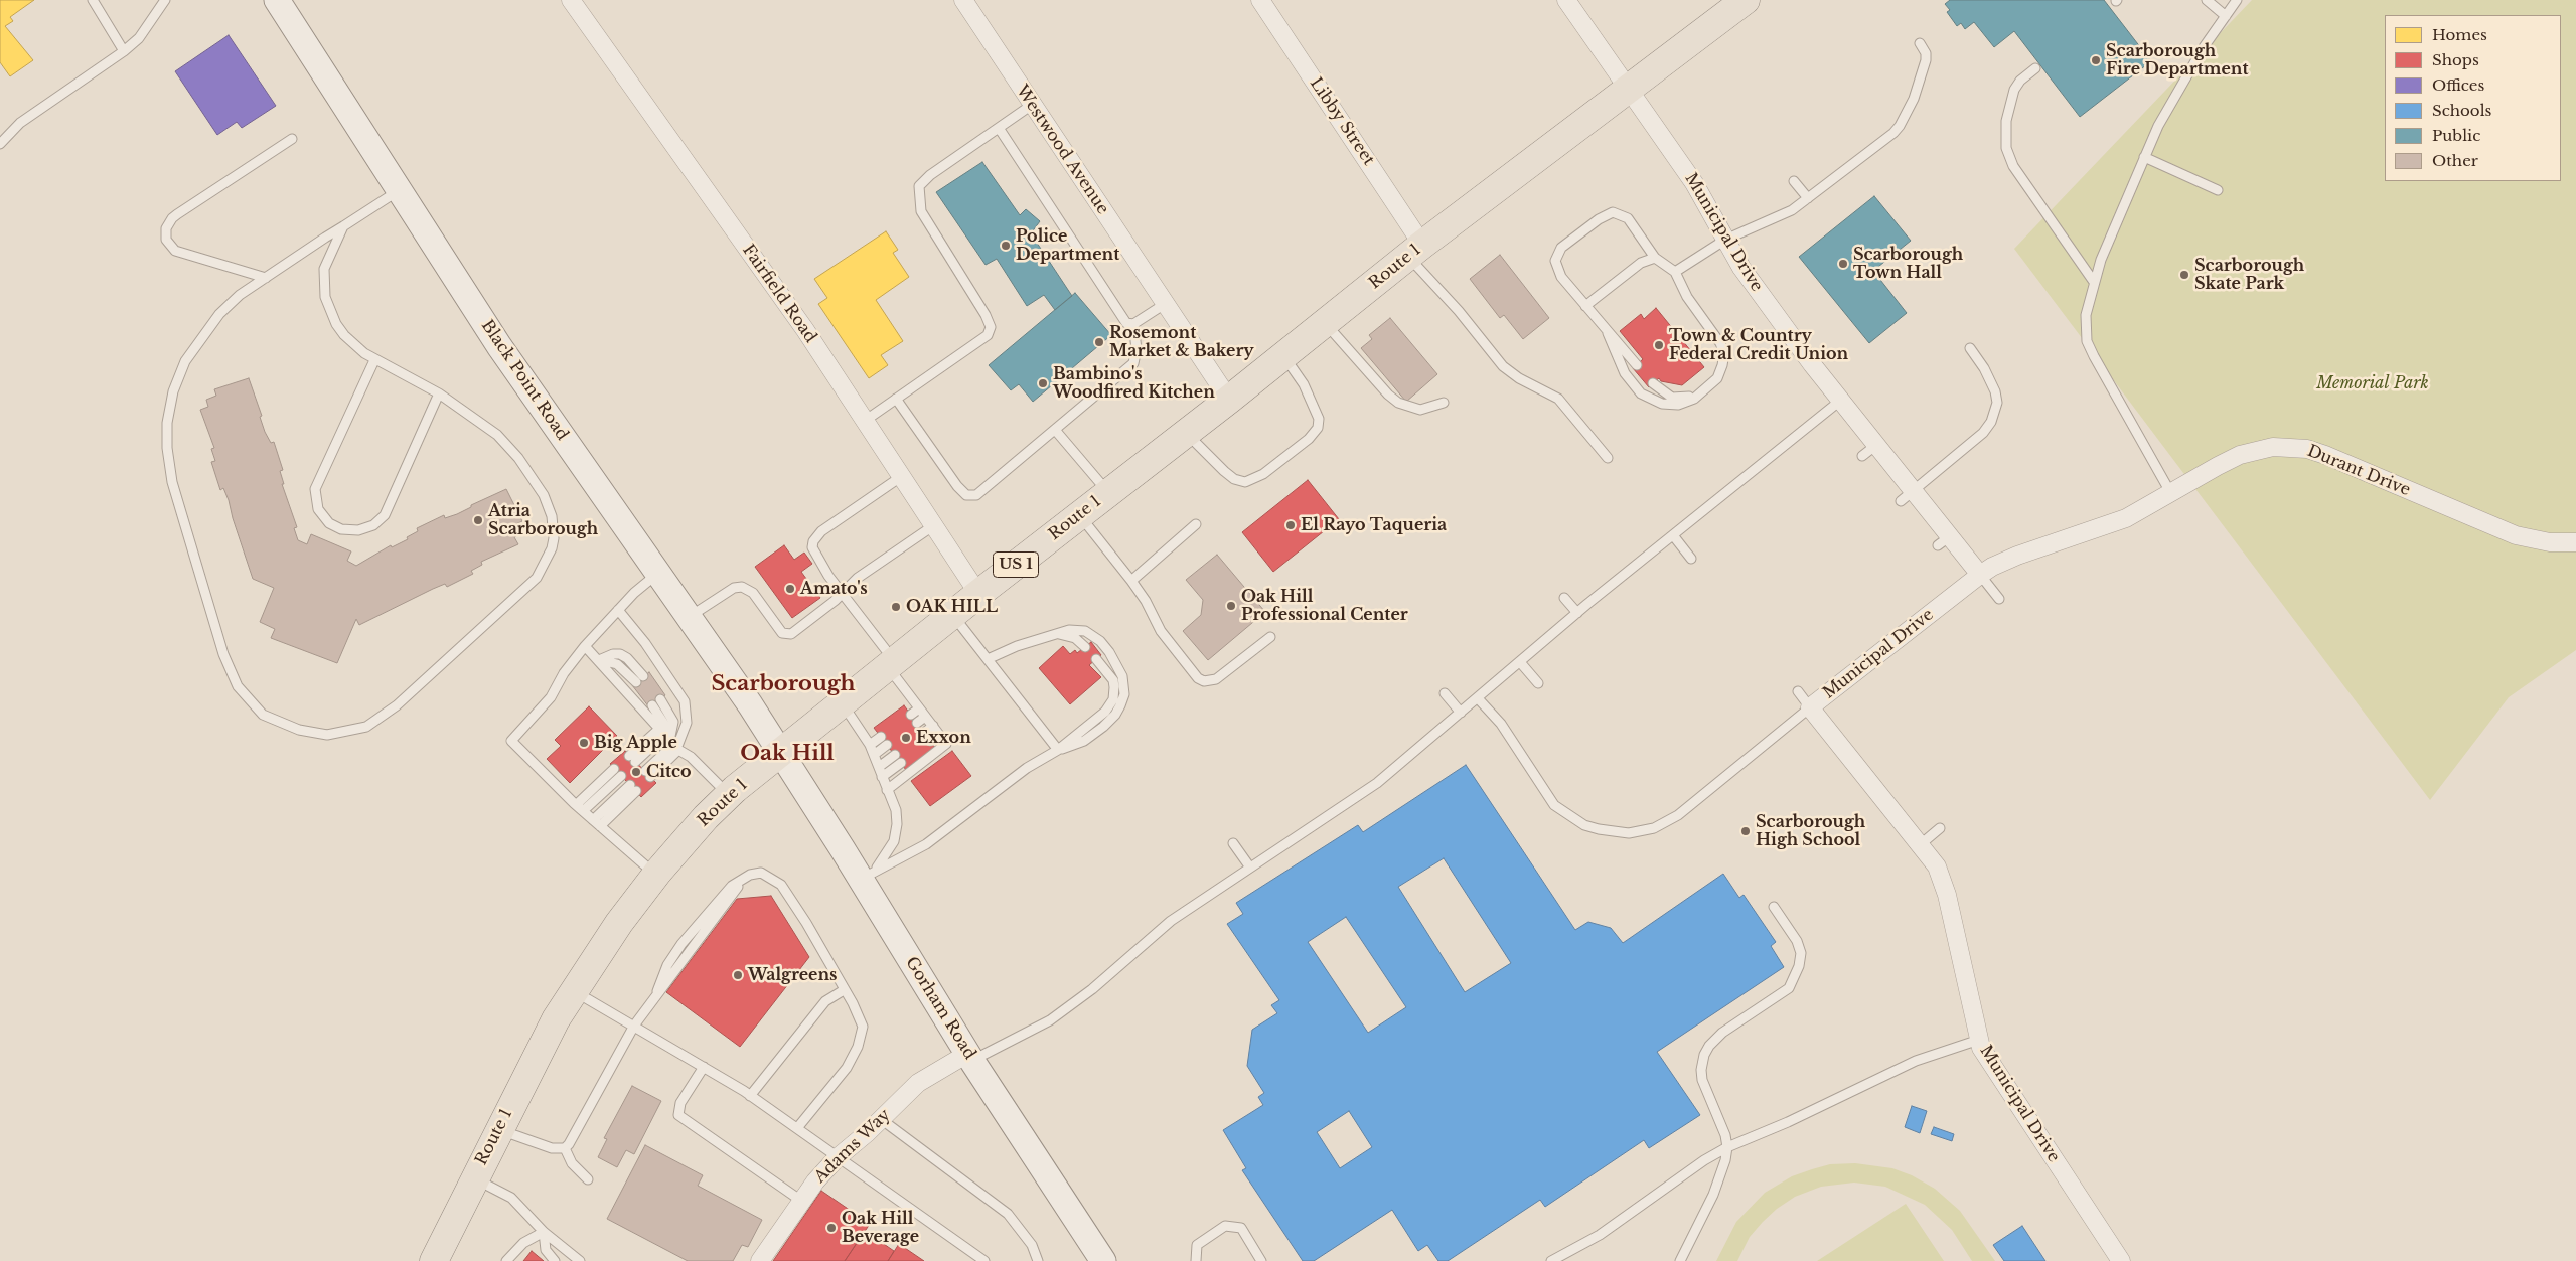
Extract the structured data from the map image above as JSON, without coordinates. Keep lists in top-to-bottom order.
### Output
{
  "streets": {
    "main road": [
      "Route 1",
      "Black Point Road",
      "US 1",
      "Gorham Road"
    ],
    "street": [
      "Libby Street",
      "Westwood Avenue",
      "Municipal Drive",
      "Fairfield Road",
      "Durant Drive",
      "Adams Way"
    ]
  },
  "crossings": [
    ["Libby Street", "Route 1"],
    ["Westwood Avenue", "Route 1"],
    ["Municipal Drive", "Route 1"],
    ["Municipal Drive", "Durant Drive"],
    ["Route 1", "Fairfield Road"],
    ["Route 1", "Black Point Road"],
    ["Route 1", "Gorham Road"],
    ["Black Point Road", "Gorham Road"],
    ["Gorham Road", "Adams Way"]
  ],
  "districts": ["Scarborough", "Oak Hill"],
  "parks": ["Memorial Park"],
  "places": [
    "Scarborough Fire Department",
    "Police Department",
    "Scarborough Town Hall",
    "Scarborough Skate Park",
    "Rosemont Market & Bakery",
    "Town & Country Federal Credit Union",
    "Bambino's Woodfired Kitchen",
    "Atria Scarborough",
    "El Rayo Taqueria",
    "Amato's",
    "Oak Hill Professional Center",
    "OAK HILL",
    "Exxon",
    "Big Apple",
    "Citco",
    "Scarborough High School",
    "Walgreens",
    "Oak Hill Beverage"
  ],
  "legend": [
    "Homes",
    "Shops",
    "Offices",
    "Schools",
    "Public",
    "Other"
  ]
}
